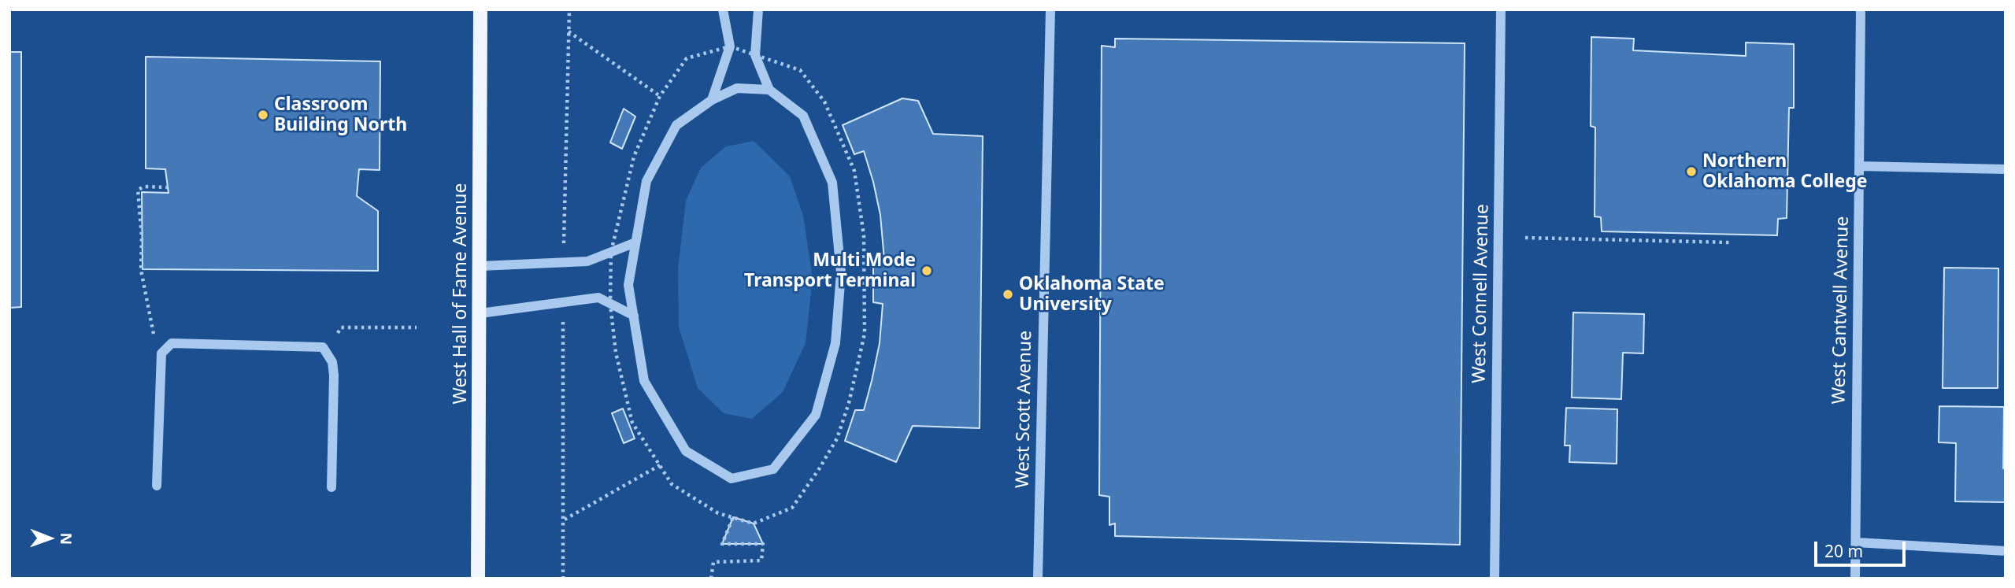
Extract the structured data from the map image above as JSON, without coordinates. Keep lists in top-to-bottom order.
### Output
{
  "streets": {
    "main road": ["West Hall of Fame Avenue"],
    "street": ["West Connell Avenue", "West Cantwell Avenue", "West Scott Avenue"]
  },
  "places": [
    "Classroom Building North",
    "Northern Oklahoma College",
    "Multi Mode Transport Terminal",
    "Oklahoma State University"
  ],
  "scale_bar": "20 m",
  "north": "right"
}
